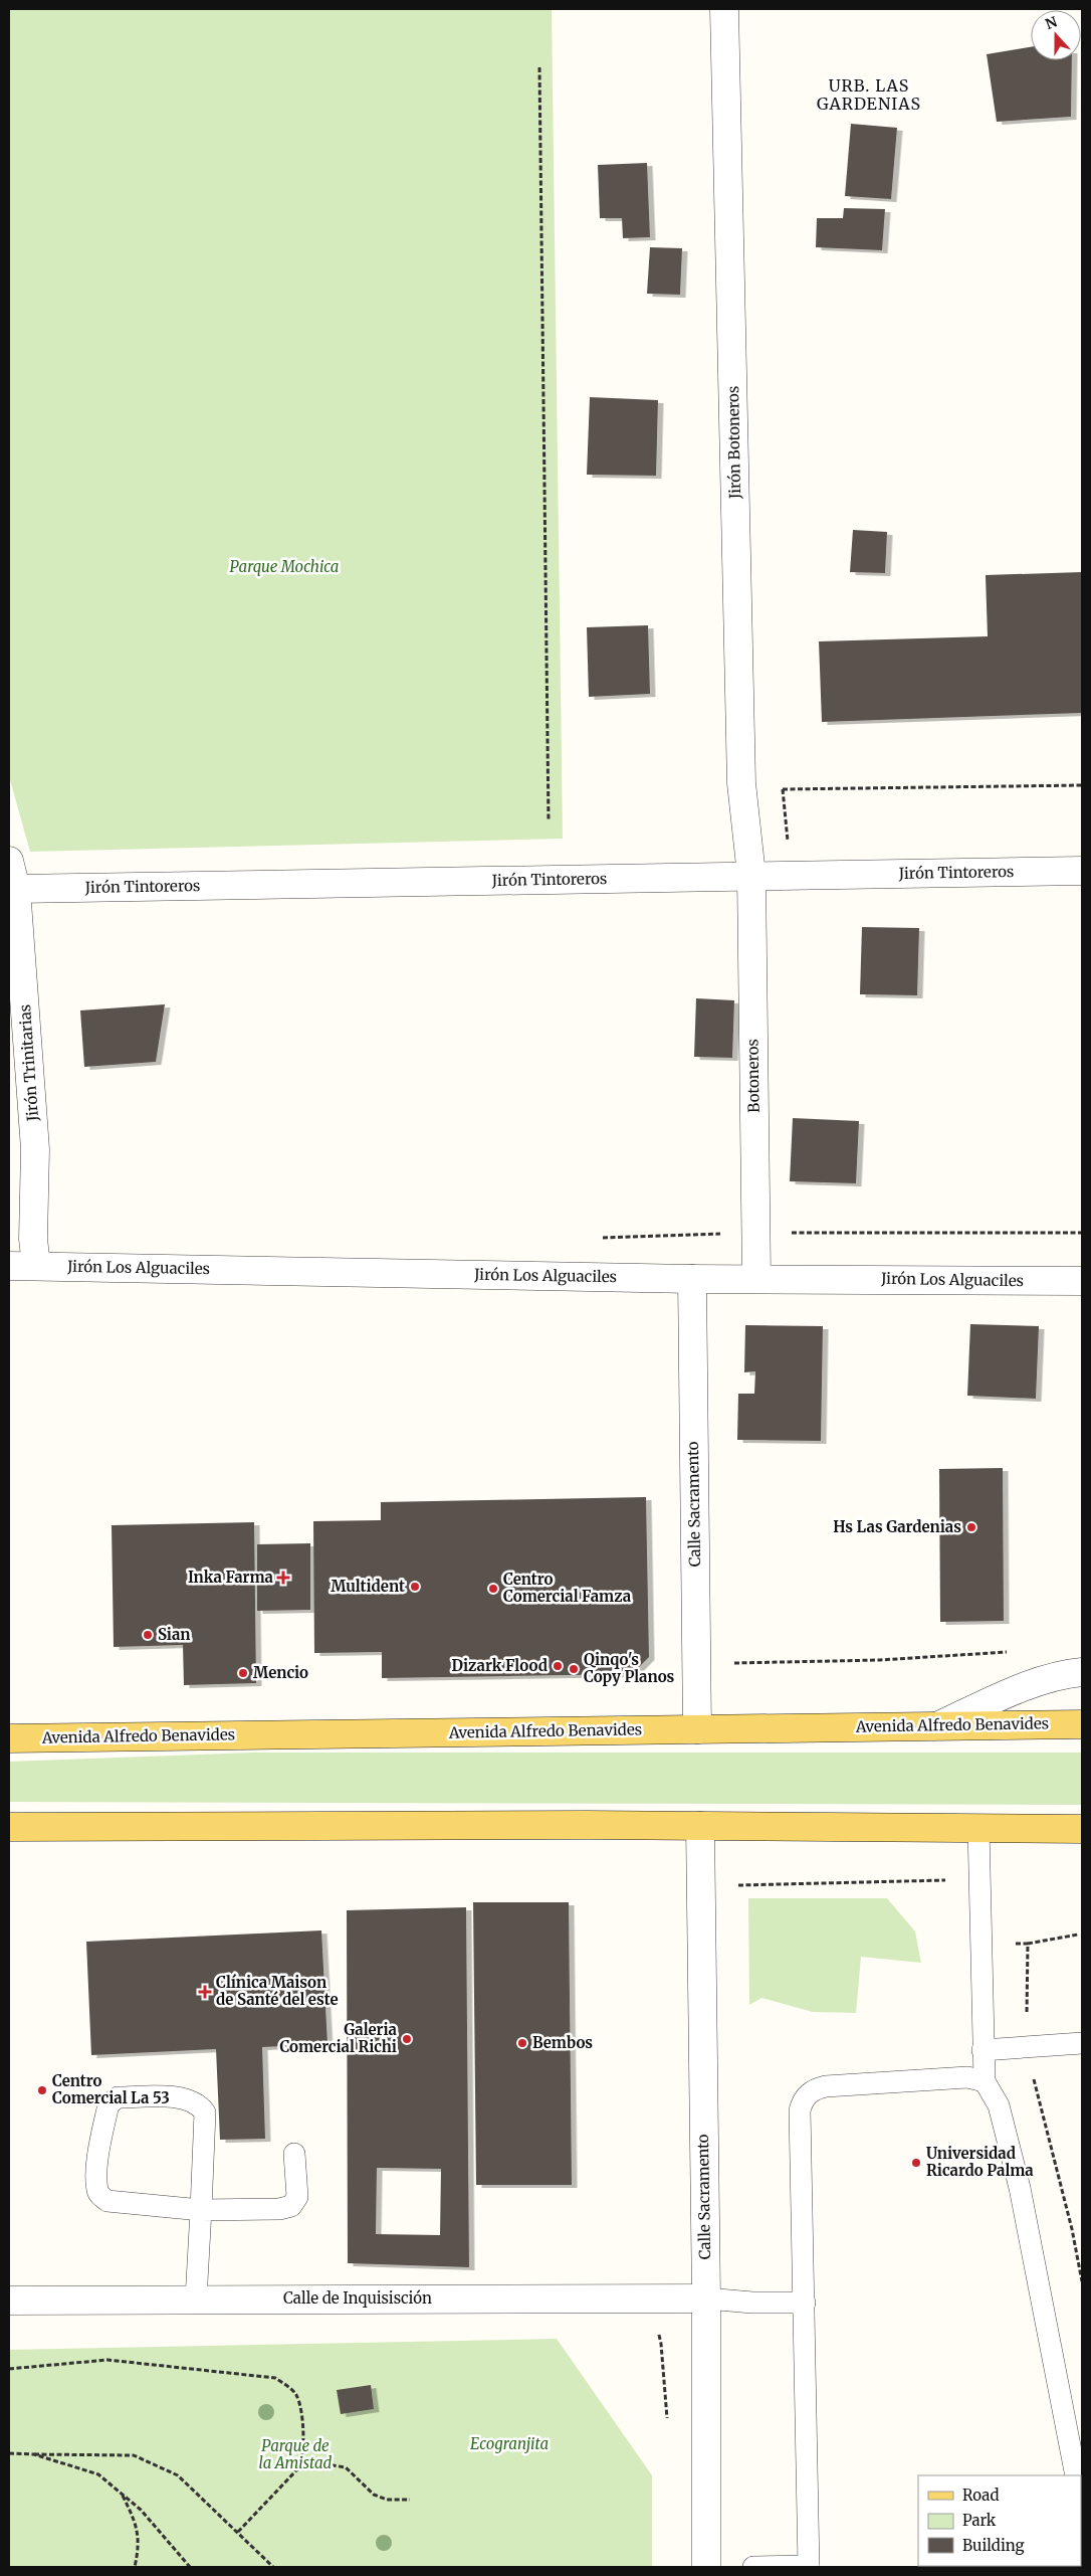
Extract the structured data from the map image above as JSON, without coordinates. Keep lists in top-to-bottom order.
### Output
{
  "streets": {
    "main road": ["Avenida Alfredo Benavides"],
    "street": [
      "Jirón Botoneros",
      "Jirón Tintoreros",
      "Jirón Trinitarias",
      "Botoneros",
      "Jirón Los Alguaciles",
      "Calle Sacramento",
      "Calle de Inquisisción"
    ]
  },
  "crossings": [
    ["Jirón Botoneros", "Jirón Tintoreros"],
    ["Jirón Botoneros", "Botoneros"],
    ["Jirón Tintoreros", "Jirón Trinitarias"],
    ["Jirón Tintoreros", "Botoneros"],
    ["Jirón Trinitarias", "Jirón Los Alguaciles"],
    ["Botoneros", "Jirón Los Alguaciles"],
    ["Jirón Los Alguaciles", "Calle Sacramento"],
    ["Calle Sacramento", "Avenida Alfredo Benavides"],
    ["Calle Sacramento", "Calle de Inquisisción"]
  ],
  "districts": ["URB. LAS GARDENIAS"],
  "parks": ["Parque Mochica", "Ecogranjita", "Parque de la Amistad"],
  "places": {
    "other": [
      "Hs Las Gardenias",
      "Multident",
      "Centro Comercial Famza",
      "Sian",
      "Dizark Flood",
      "Qinqo's Copy Planos",
      "Mencio",
      "Galeria Comercial Richi",
      "Bembos",
      "Centro Comercial La 53",
      "Universidad Ricardo Palma"
    ],
    "health": ["Inka Farma", "Clínica Maison de Santé del este"]
  },
  "legend": ["Road", "Park", "Building"],
  "north": "top"
}
